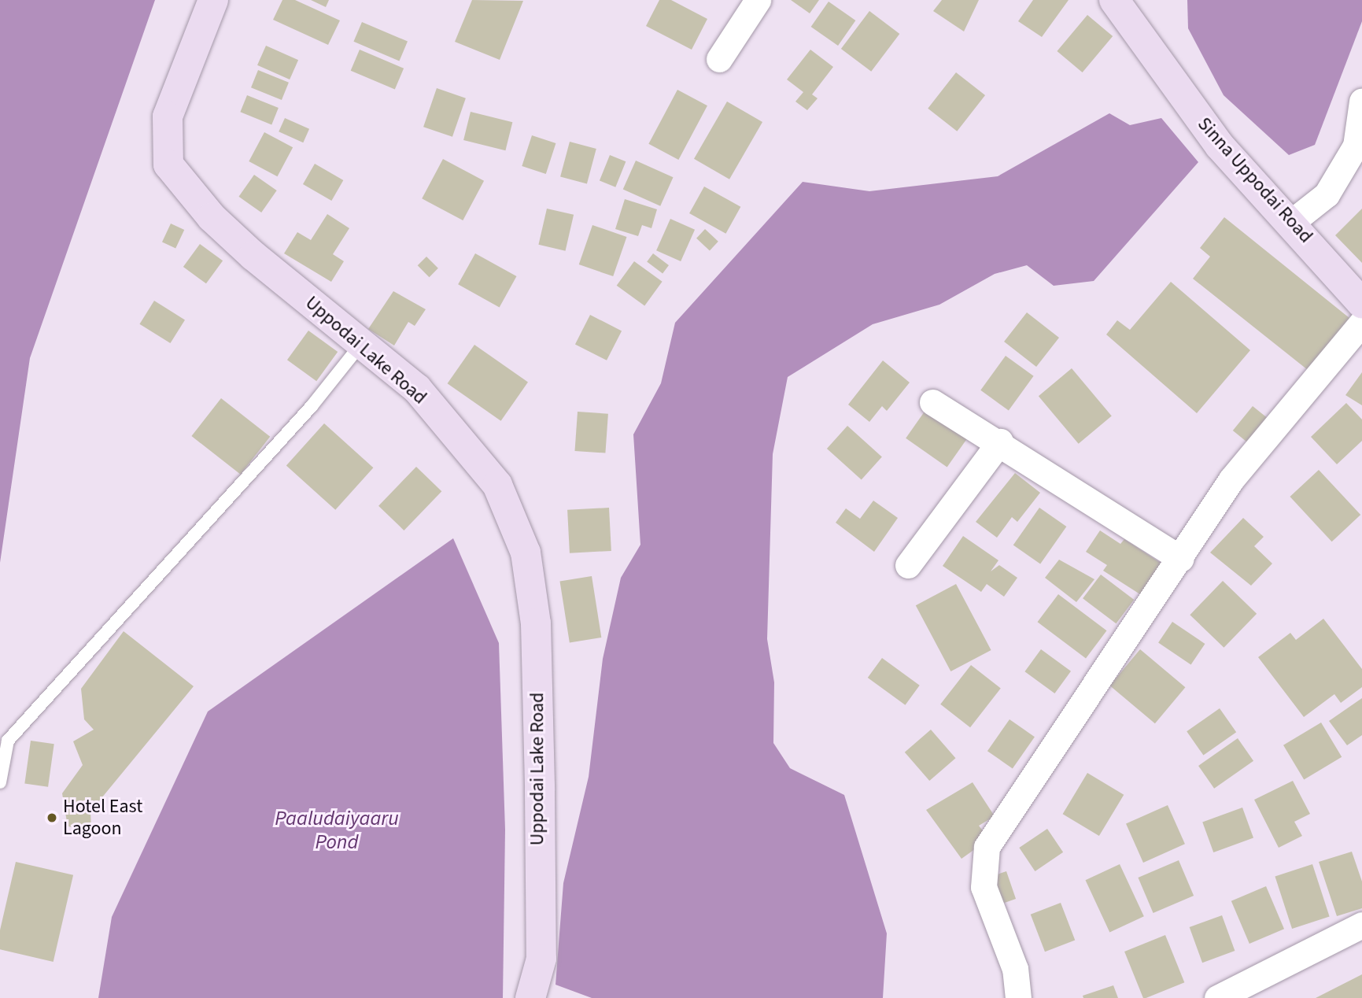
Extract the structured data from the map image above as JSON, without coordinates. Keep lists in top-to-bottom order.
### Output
{
  "streets": {
    "street": ["Sinna Uppodai Road", "Uppodai Lake Road"]
  },
  "water": ["Paaludaiyaaru Pond"],
  "places": ["Hotel East Lagoon"]
}
